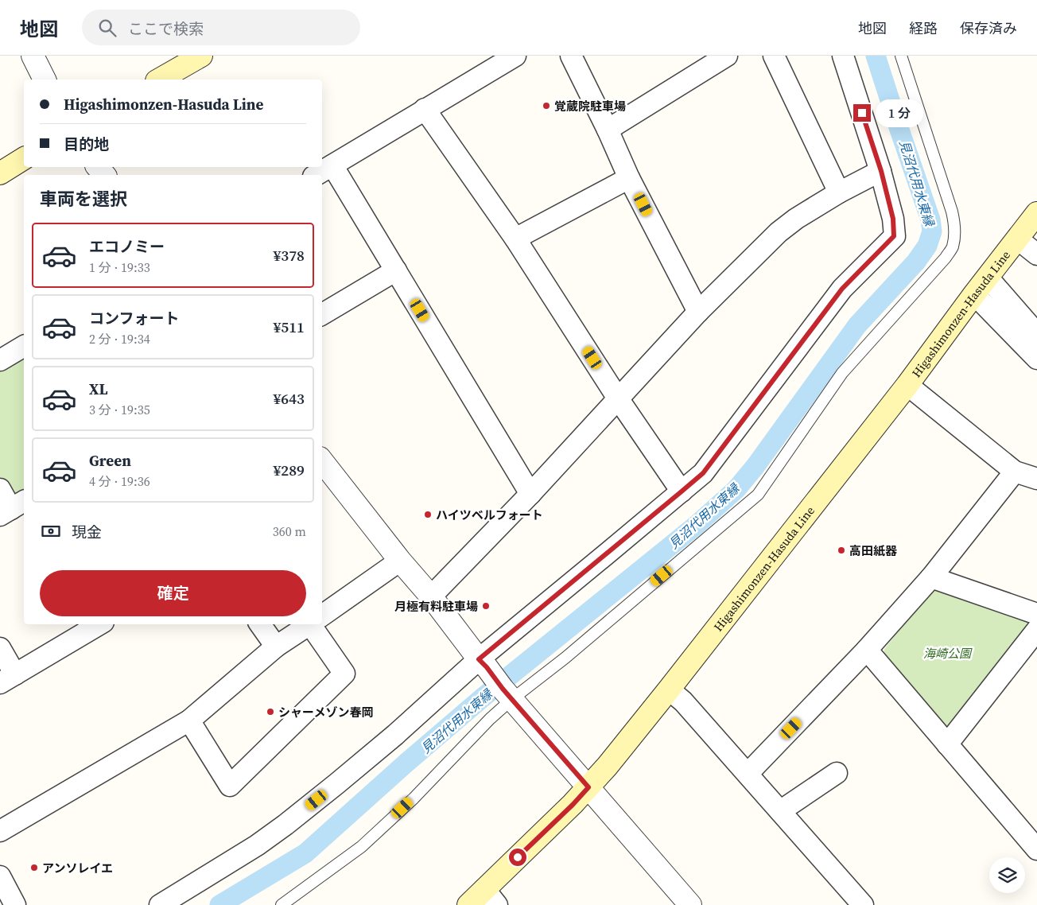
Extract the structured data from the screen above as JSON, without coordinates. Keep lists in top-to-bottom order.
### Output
{
  "streets": {
    "main road": ["Higashimonzen-Hasuda Line"]
  },
  "water": ["見沼代用水東縁"],
  "parks": ["海崎公園"],
  "places": [
    "覚蔵院駐車場",
    "ハイツベルフォート",
    "高田紙器",
    "月極有料駐車場",
    "シャーメゾン春岡",
    "アンソレイエ"
  ],
  "page": {
    "header": "地図",
    "search": "ここで検索",
    "nav": ["地図", "経路", "保存済み"],
    "banner": ["Higashimonzen-Hasuda Line", "目的地"],
    "bubble": "1 分",
    "heading": "車両を選択",
    "list": [
      {
        "name": "エコノミー",
        "note": "1 分 · 19:33",
        "value": "¥378"
      },
      {
        "name": "コンフォート",
        "note": "2 分 · 19:34",
        "value": "¥511"
      },
      {
        "name": "XL",
        "note": "3 分 · 19:35",
        "value": "¥643"
      },
      {
        "name": "Green",
        "note": "4 分 · 19:36",
        "value": "¥289"
      }
    ],
    "pay": ["現金", "360 m"],
    "buttons": "確定"
  }
}
